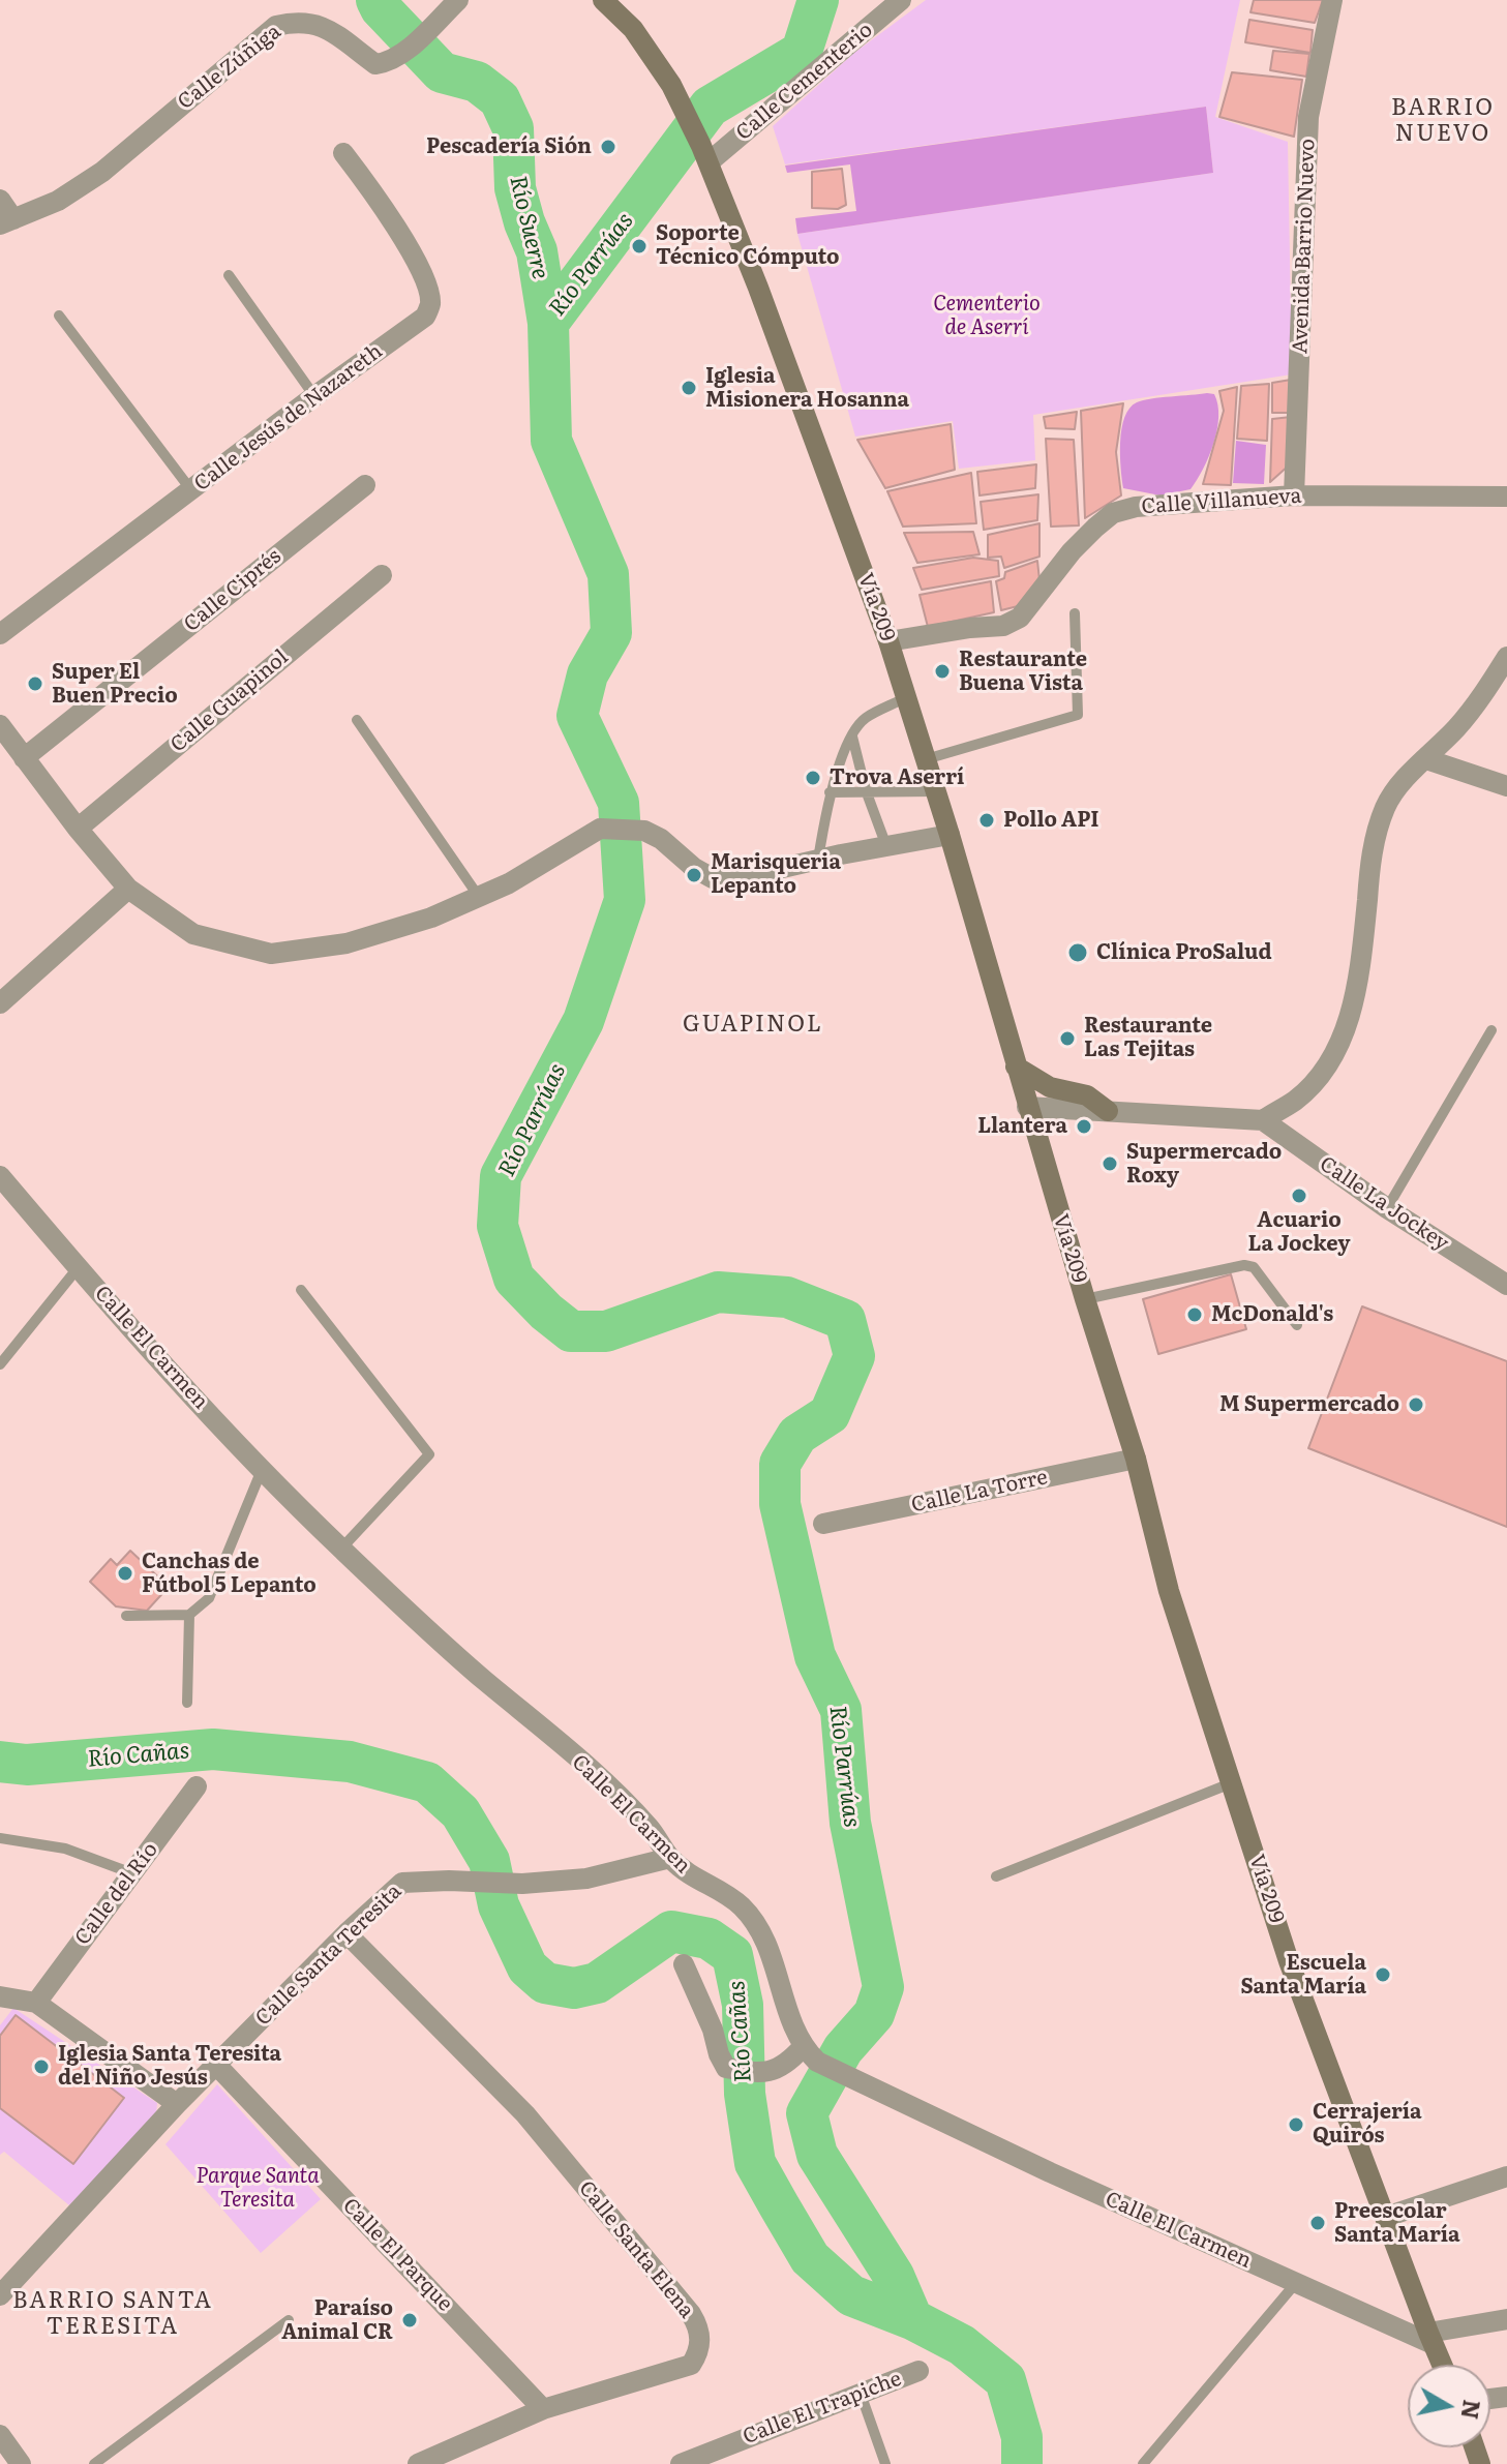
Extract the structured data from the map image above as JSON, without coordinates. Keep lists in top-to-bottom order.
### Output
{
  "streets": {
    "main road": ["Vía 209"],
    "street": [
      "Calle Zúñiga",
      "Calle Cementerio",
      "Avenida Barrio Nuevo",
      "Calle Jesús de Nazareth",
      "Calle Villanueva",
      "Calle Ciprés",
      "Calle Guapinol",
      "Calle La Jockey",
      "Calle El Carmen",
      "Calle La Torre",
      "Calle del Río",
      "Calle Santa Teresita",
      "Calle Santa Elena",
      "Calle El Parque",
      "Calle El Trapiche"
    ]
  },
  "crossings": [
    ["Calle Cementerio", "Vía 209"],
    ["Avenida Barrio Nuevo", "Calle Villanueva"],
    ["Calle Villanueva", "Vía 209"],
    ["Vía 209", "Calle El Carmen"],
    ["Vía 209", "Calle La Torre"],
    ["Calle El Carmen", "Calle Santa Teresita"],
    ["Calle Santa Teresita", "Calle Santa Elena"],
    ["Calle Santa Teresita", "Calle El Parque"],
    ["Calle Santa Elena", "Calle El Parque"]
  ],
  "districts": ["BARRIO NUEVO", "GUAPINOL", "BARRIO SANTA TERESITA"],
  "water": ["Río Suerre", "Río Parrúas", "Río Cañas"],
  "parks": ["Cementerio de Aserrí", "Parque Santa Teresita"],
  "places": [
    "Pescadería Sión",
    "Soporte Técnico Cómputo",
    "Iglesia Misionera Hosanna",
    "Restaurante Buena Vista",
    "Super El Buen Precio",
    "Trova Aserrí",
    "Pollo API",
    "Marisqueria Lepanto",
    "Clínica ProSalud",
    "Restaurante Las Tejitas",
    "Llantera",
    "Supermercado Roxy",
    "Acuario La Jockey",
    "McDonald's",
    "M Supermercado",
    "Canchas de Fútbol 5 Lepanto",
    "Escuela Santa María",
    "Iglesia Santa Teresita del Niño Jesús",
    "Cerrajería Quirós",
    "Preescolar Santa María",
    "Paraíso Animal CR"
  ],
  "north": "right"
}
